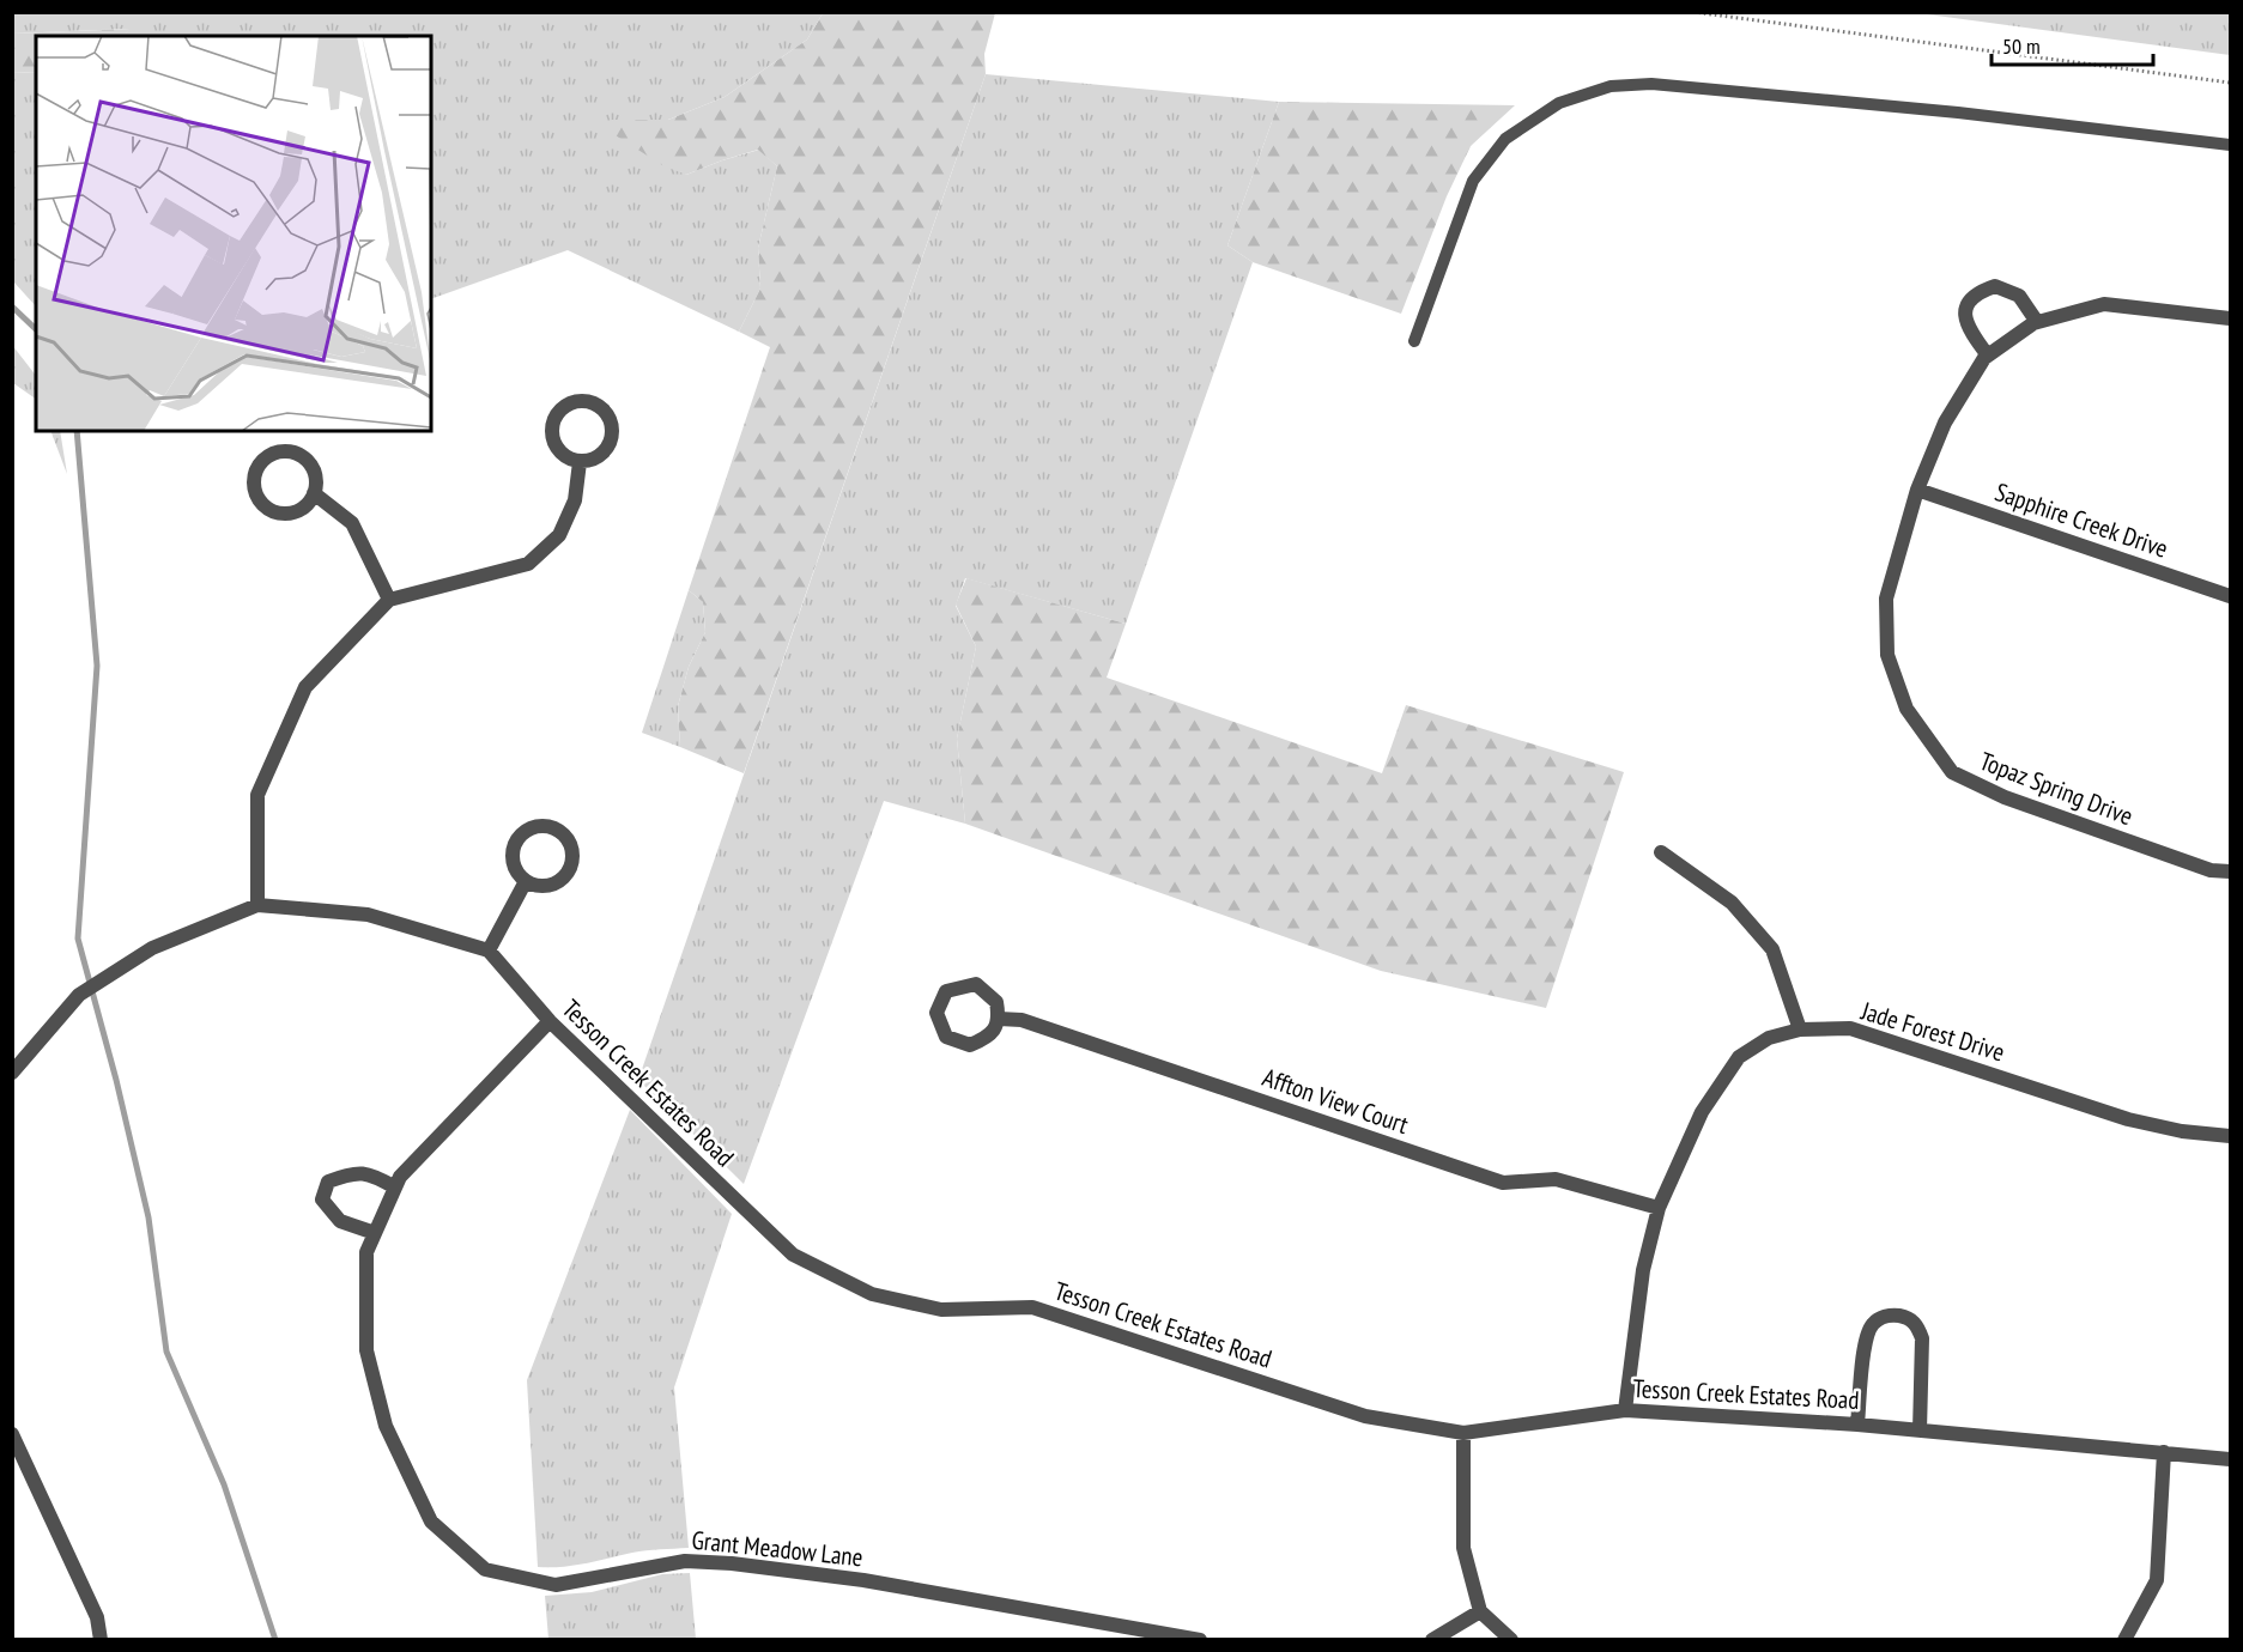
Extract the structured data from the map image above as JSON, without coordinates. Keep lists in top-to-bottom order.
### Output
{
  "streets": {
    "street": [
      "Sapphire Creek Drive",
      "Topaz Spring Drive",
      "Jade Forest Drive",
      "Tesson Creek Estates Road",
      "Affton View Court",
      "Grant Meadow Lane"
    ]
  },
  "crossings": [
    ["Sapphire Creek Drive", "Topaz Spring Drive"],
    ["Jade Forest Drive", "Tesson Creek Estates Road"],
    ["Jade Forest Drive", "Affton View Court"],
    ["Tesson Creek Estates Road", "Grant Meadow Lane"]
  ],
  "scale_bar": "50 m"
}
